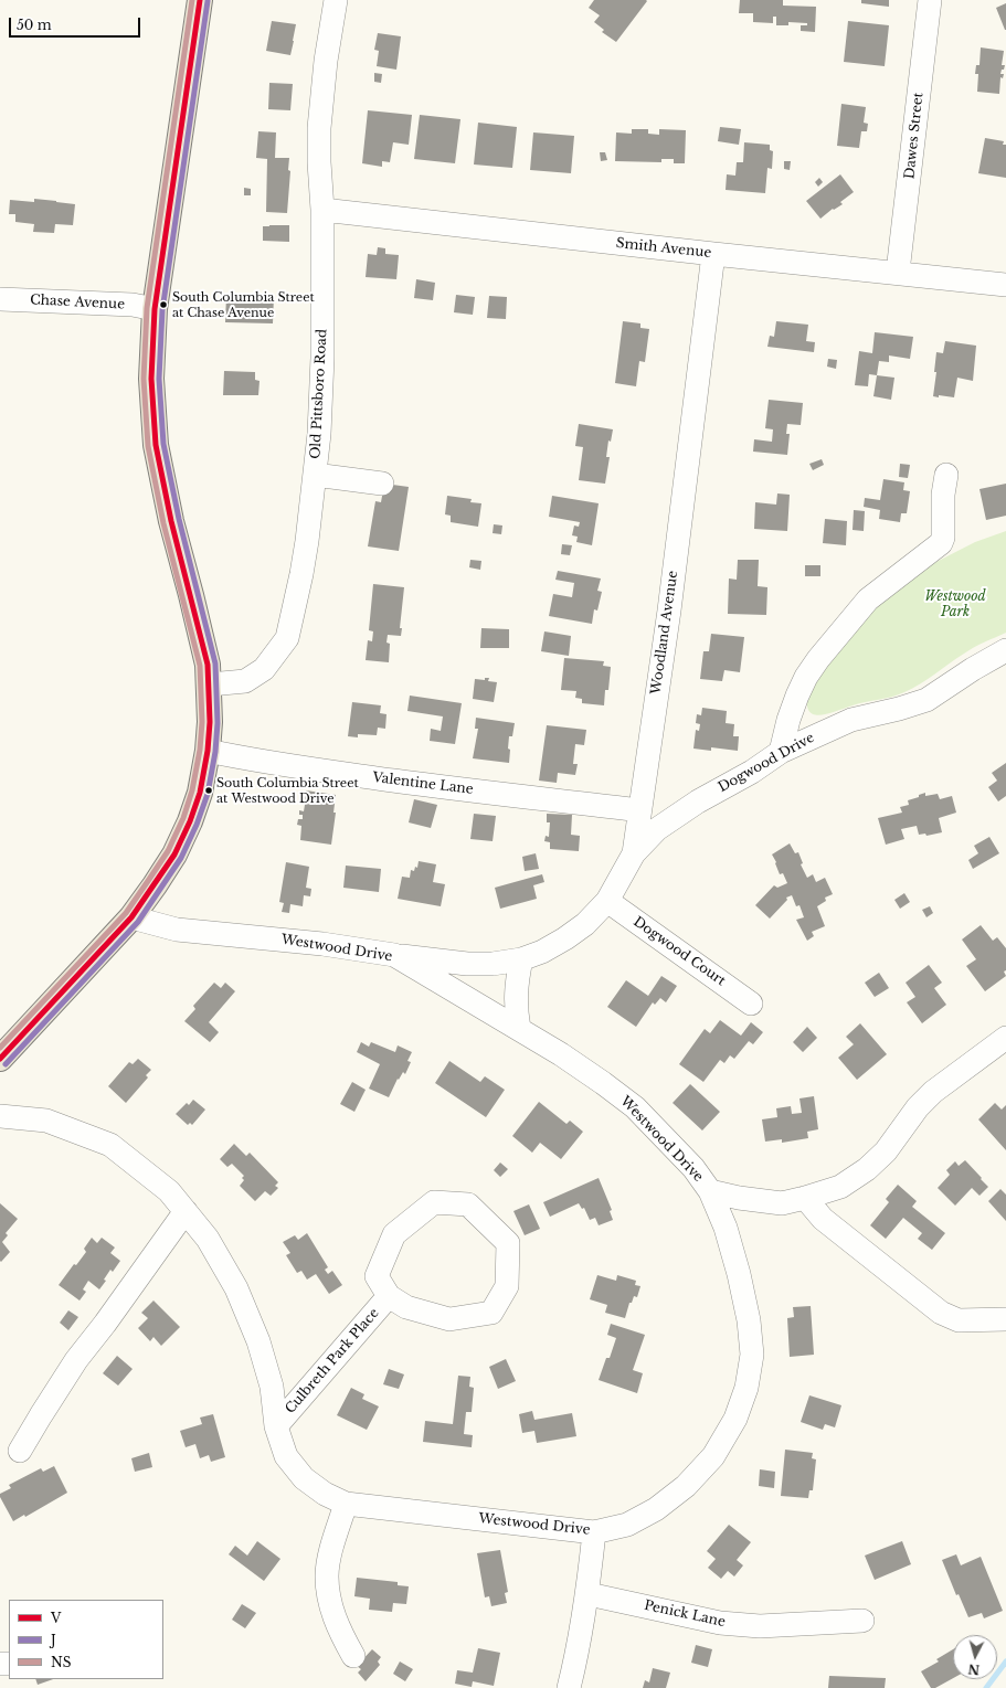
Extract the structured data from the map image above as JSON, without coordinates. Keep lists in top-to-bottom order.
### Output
{
  "streets": {
    "street": [
      "Dawes Street",
      "Smith Avenue",
      "Chase Avenue",
      "Old Pittsboro Road",
      "Woodland Avenue",
      "Dogwood Drive",
      "Valentine Lane",
      "Westwood Drive",
      "Dogwood Court",
      "Culbreth Park Place",
      "Penick Lane"
    ]
  },
  "crossings": [
    ["Dawes Street", "Smith Avenue"],
    ["Smith Avenue", "Old Pittsboro Road"],
    ["Smith Avenue", "Woodland Avenue"],
    ["Woodland Avenue", "Dogwood Drive"],
    ["Woodland Avenue", "Valentine Lane"],
    ["Woodland Avenue", "Westwood Drive"],
    ["Woodland Avenue", "Dogwood Court"],
    ["Westwood Drive", "Culbreth Park Place"]
  ],
  "parks": ["Westwood Park"],
  "places": ["South Columbia Street at Chase Avenue", "South Columbia Street at Westwood Drive"],
  "lines": ["transit line V", "transit line NS", "transit line J"],
  "legend": ["V", "J", "NS"],
  "scale_bar": "50 m",
  "north": "bottom"
}
